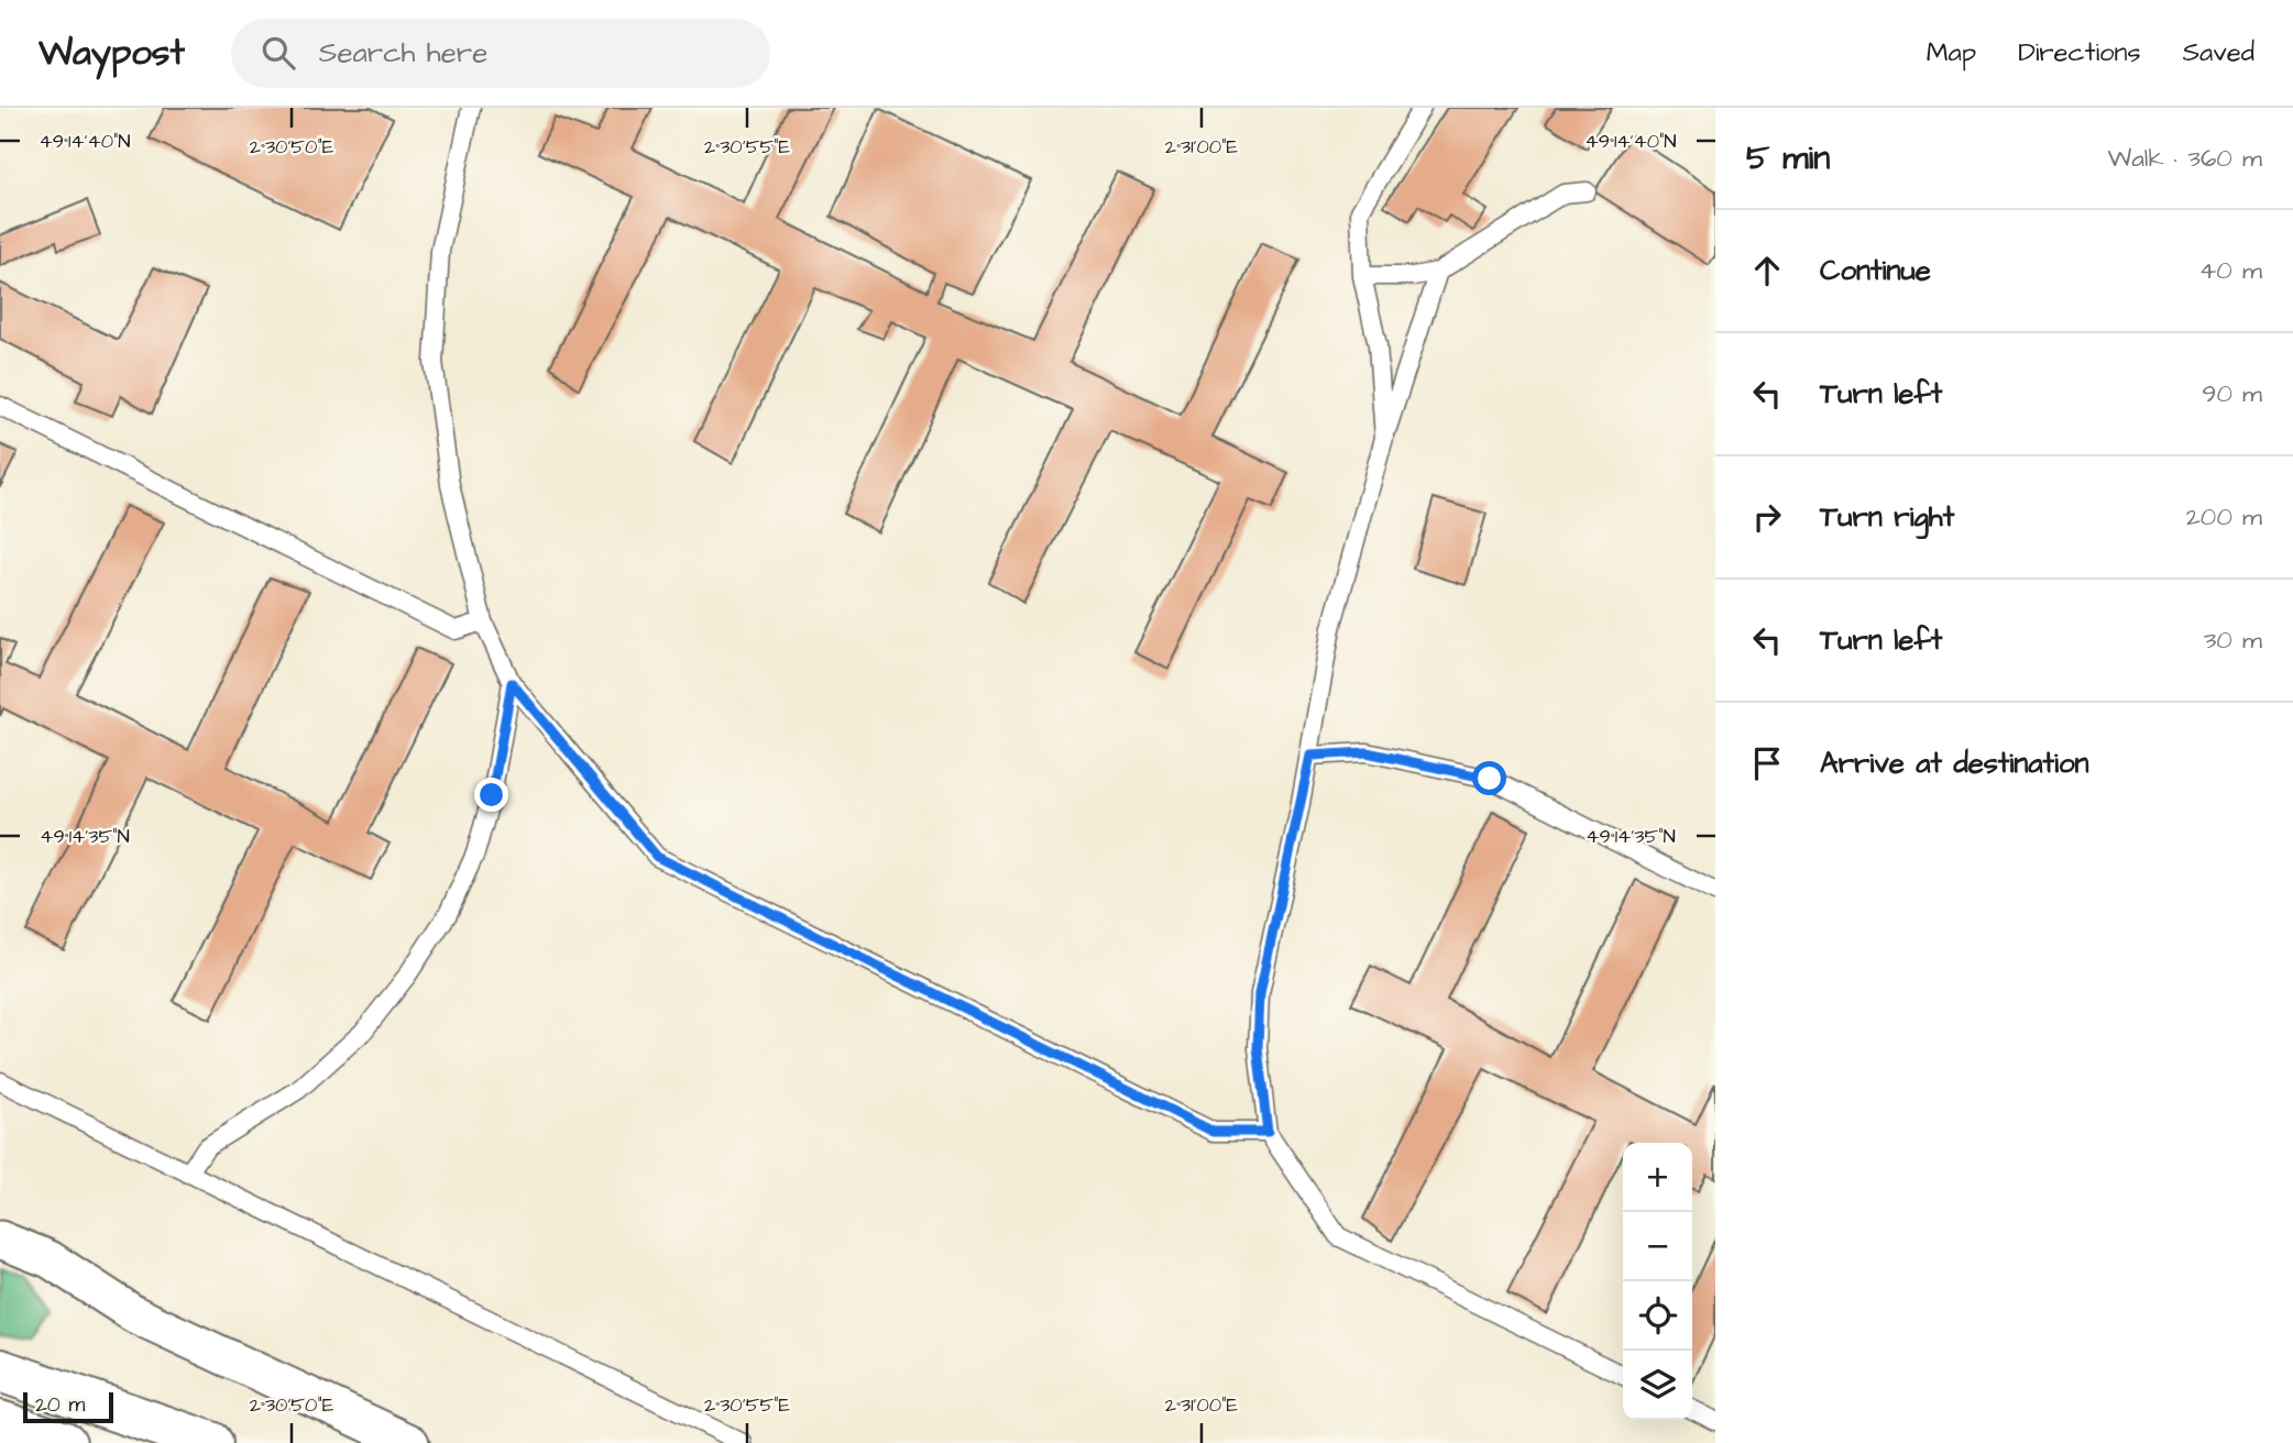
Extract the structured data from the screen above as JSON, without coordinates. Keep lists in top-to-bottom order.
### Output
{
  "scale_bar": "20 m",
  "page": {
    "header": "Waypost",
    "search": "Search here",
    "nav": ["Map", "Directions", "Saved"],
    "heading": ["5 min", "Walk · 360 m"],
    "list": [
      ["Continue", "40 m"],
      ["Turn left", "90 m"],
      ["Turn right", "200 m"],
      ["Turn left", "30 m"],
      "Arrive at destination"
    ],
    "map_buttons": ["+", "−"],
    "scale": "20 m"
  },
  "coordinates": [
    "49°14'40\"N",
    "2°30'50\"E",
    "2°30'55\"E",
    "2°31'00\"E",
    "49°14'35\"N"
  ]
}
